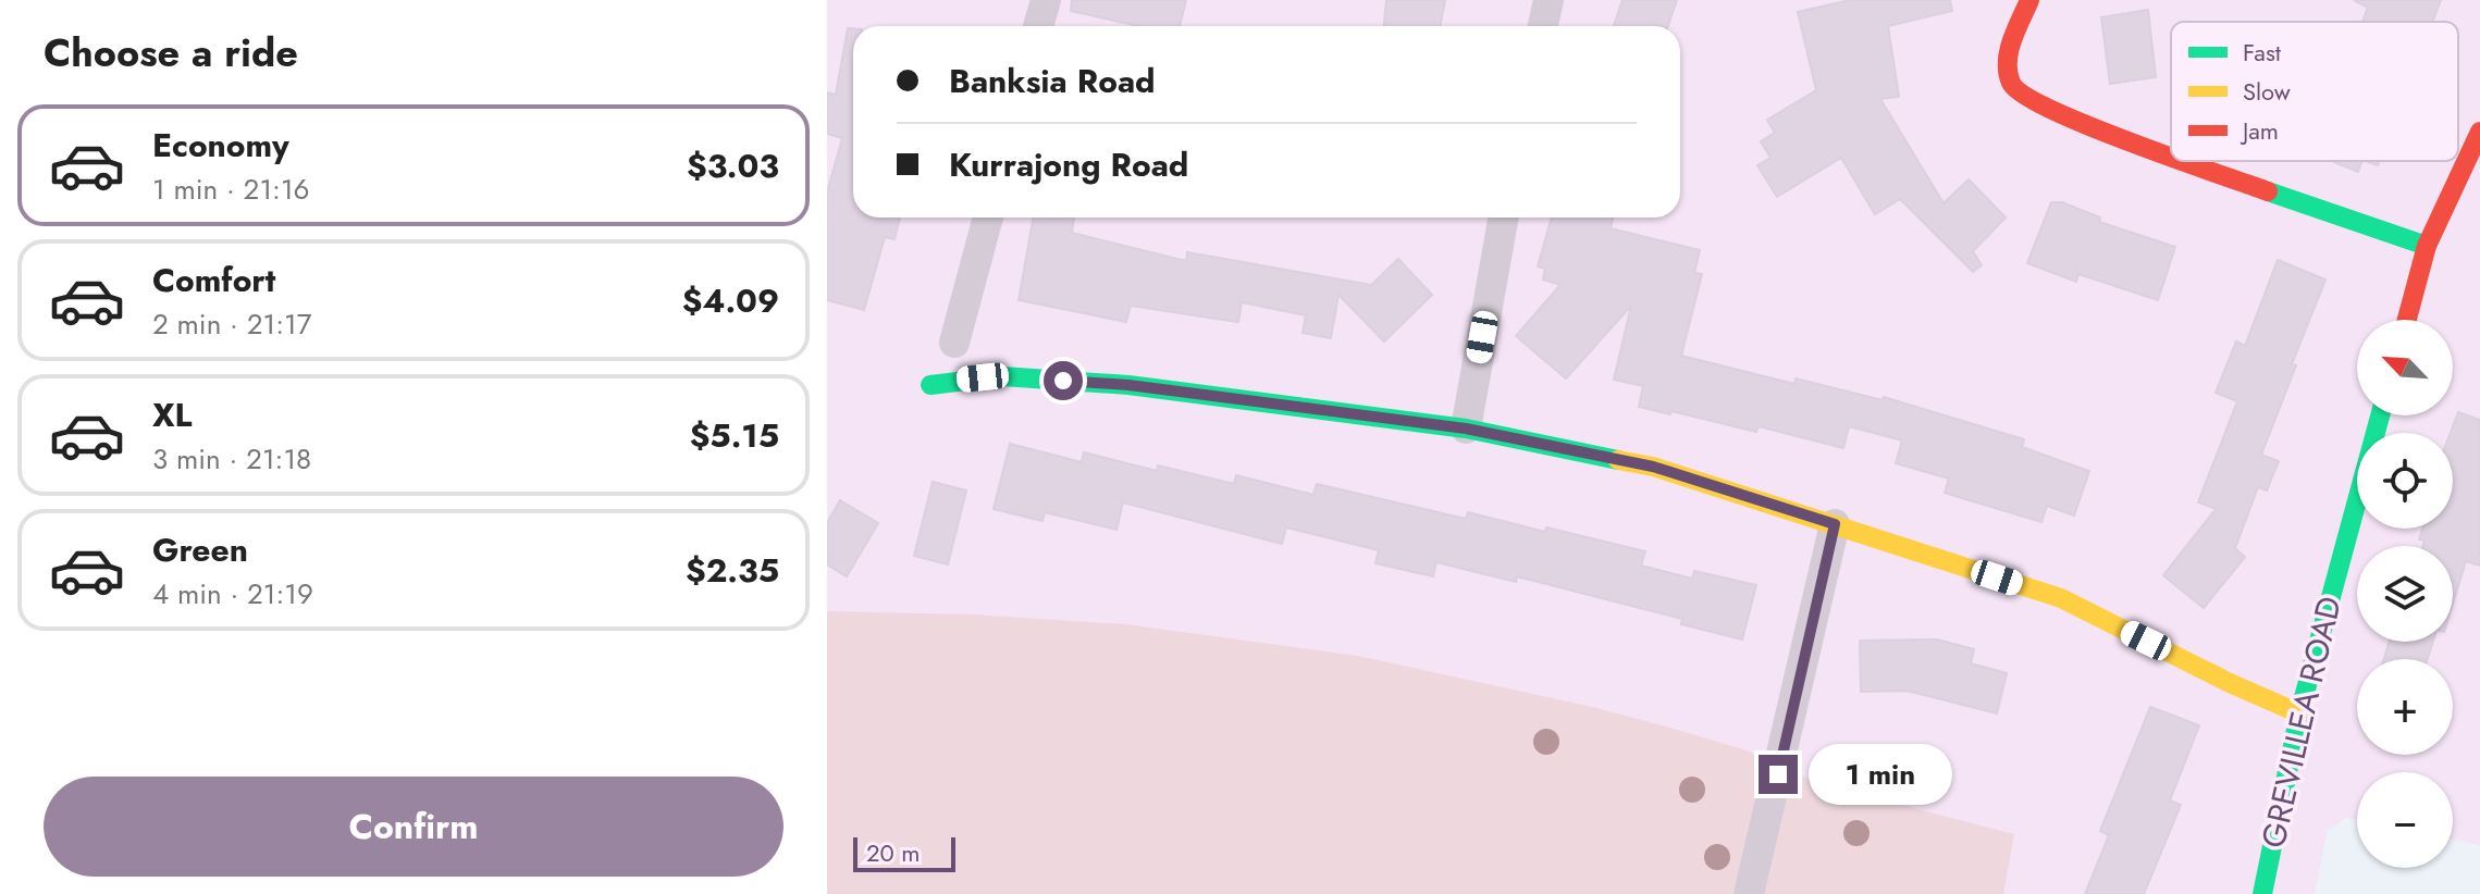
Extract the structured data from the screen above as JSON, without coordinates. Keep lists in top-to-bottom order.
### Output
{
  "streets": {
    "street": ["GREVILLEA ROAD"]
  },
  "legend": ["Fast", "Slow", "Jam"],
  "scale_bar": "20 m",
  "north": "top left",
  "page": {
    "heading": "Choose a ride",
    "banner": ["Banksia Road", "Kurrajong Road"],
    "list": [
      {
        "name": "Economy",
        "note": "1 min · 21:16",
        "value": "$3.03"
      },
      {
        "name": "Comfort",
        "note": "2 min · 21:17",
        "value": "$4.09"
      },
      {
        "name": "XL",
        "note": "3 min · 21:18",
        "value": "$5.15"
      },
      {
        "name": "Green",
        "note": "4 min · 21:19",
        "value": "$2.35"
      }
    ],
    "map_buttons": ["+", "−"],
    "bubble": "1 min",
    "buttons": "Confirm",
    "scale": "20 m"
  }
}
